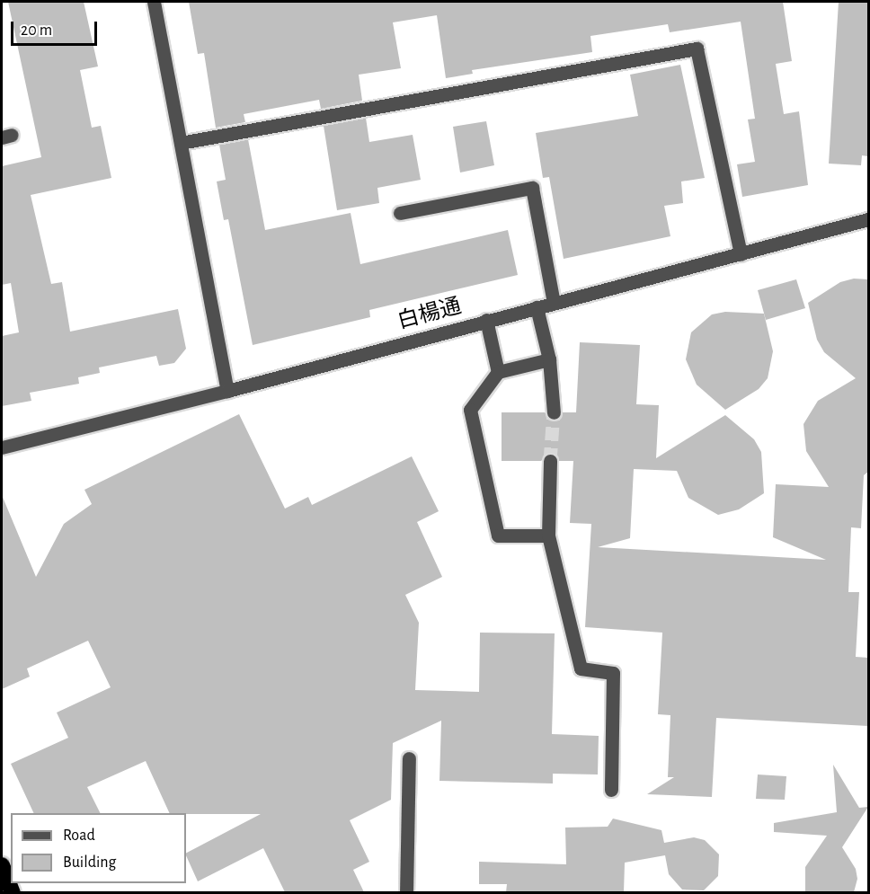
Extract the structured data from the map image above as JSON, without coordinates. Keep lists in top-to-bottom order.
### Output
{
  "streets": {
    "street": ["白楊通"]
  },
  "legend": ["Road", "Building"],
  "scale_bar": "20 m"
}
